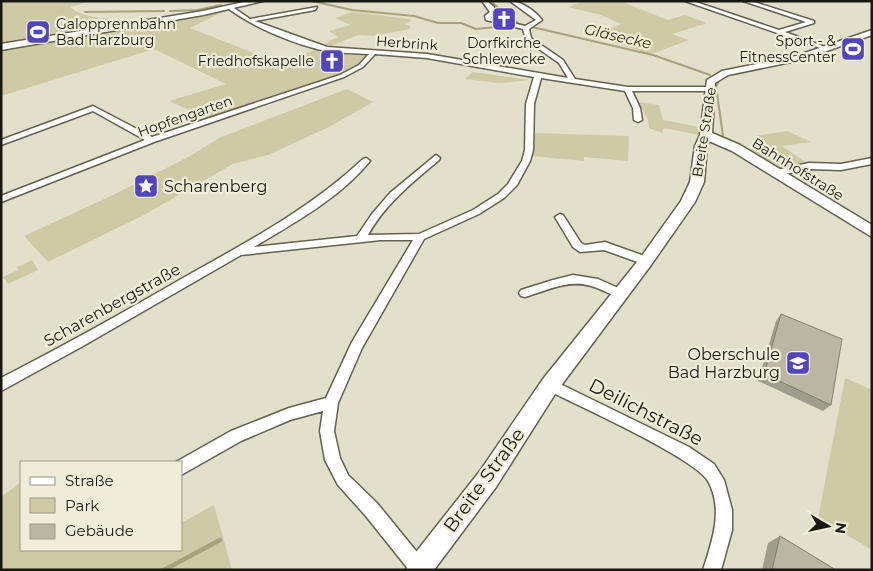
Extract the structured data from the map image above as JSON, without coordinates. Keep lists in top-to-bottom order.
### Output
{
  "streets": {
    "street": [
      "Herbrink",
      "Hopfengarten",
      "Breite Straße",
      "Bahnhofstraße",
      "Scharenbergstraße",
      "Deilichstraße"
    ]
  },
  "crossings": [
    ["Herbrink", "Hopfengarten"],
    ["Herbrink", "Breite Straße"],
    ["Breite Straße", "Bahnhofstraße"],
    ["Breite Straße", "Deilichstraße"]
  ],
  "water": ["Gläsecke"],
  "places": {
    "church": ["Dorfkirche Schlewecke", "Friedhofskapelle"],
    "sports": ["Galopprennbahn Bad Harzburg", "Sport - & FitnessCenter"],
    "place": ["Scharenberg"],
    "school or university": ["Oberschule Bad Harzburg"]
  },
  "legend": ["Straße", "Park", "Gebäude"],
  "north": "right"
}
